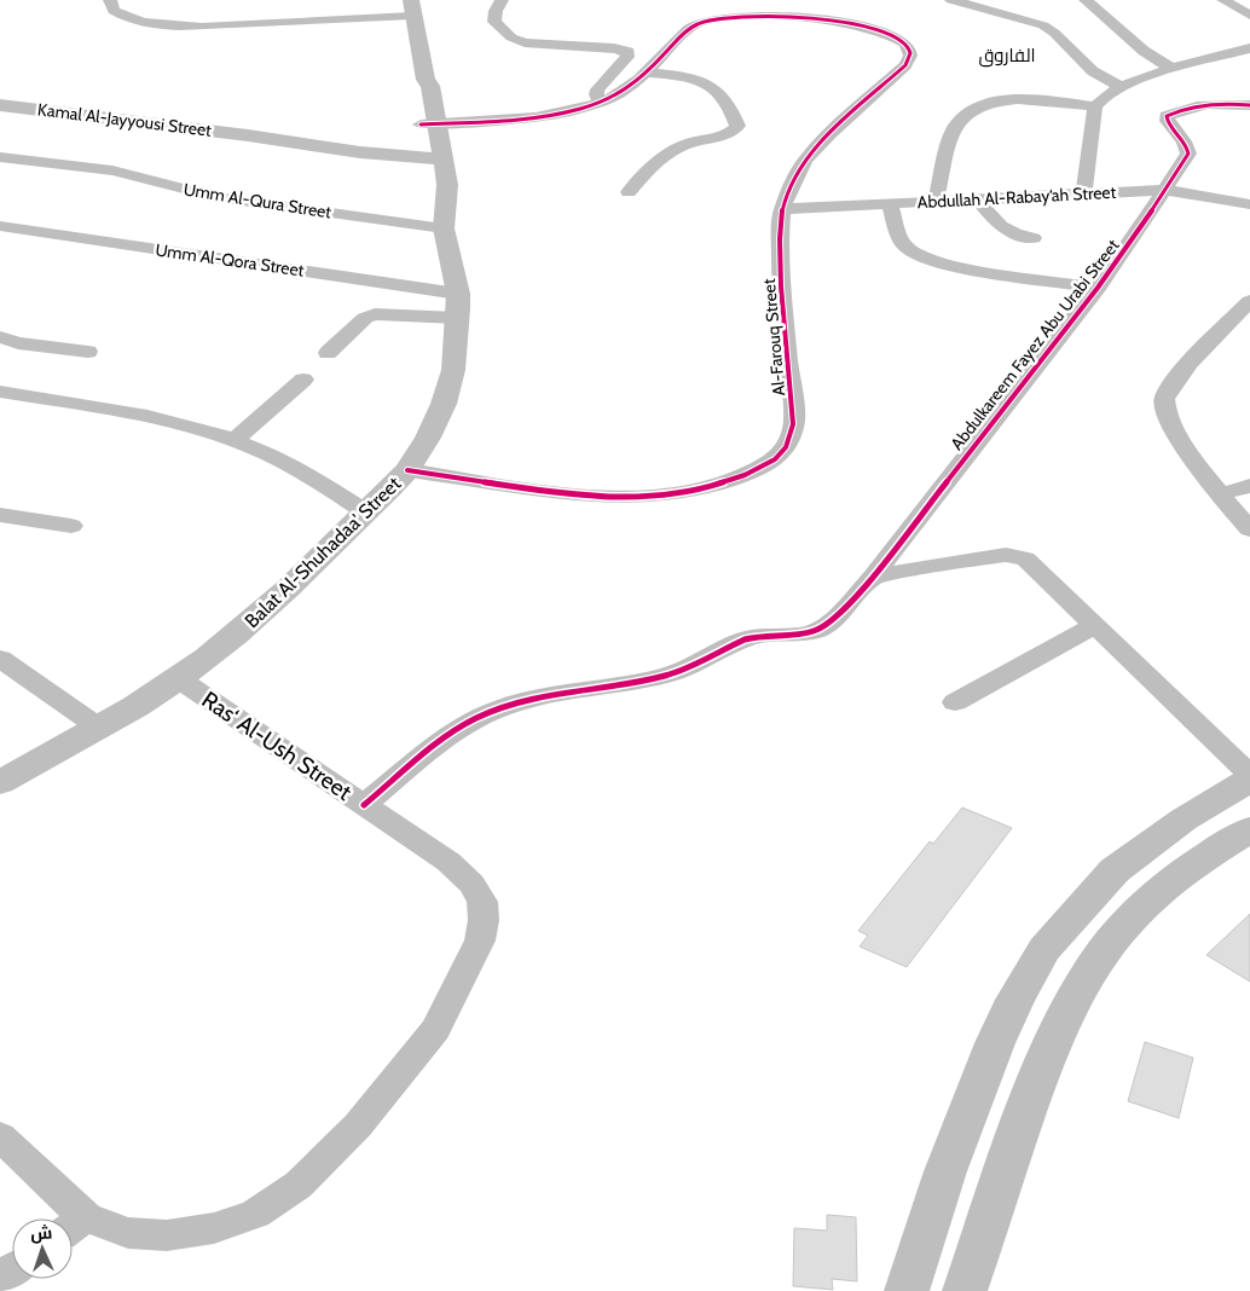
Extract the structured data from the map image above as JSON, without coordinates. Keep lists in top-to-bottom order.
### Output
{
  "streets": {
    "street": [
      "Kamal Al-Jayyousi Street",
      "Abdullah Al-Rabay‘ah Street",
      "Umm Al-Qura Street",
      "Umm Al-Qora Street",
      "Al-Farouq Street",
      "Abdulkareem Fayez Abu Urabi Street",
      "Balat Al-Shuhadaa' Street",
      "Ras‘ Al-Ush Street"
    ]
  },
  "crossings": [
    ["Kamal Al-Jayyousi Street", "Balat Al-Shuhadaa' Street"],
    ["Abdullah Al-Rabay‘ah Street", "Al-Farouq Street"],
    ["Abdullah Al-Rabay‘ah Street", "Abdulkareem Fayez Abu Urabi Street"],
    ["Umm Al-Qura Street", "Balat Al-Shuhadaa' Street"],
    ["Umm Al-Qora Street", "Balat Al-Shuhadaa' Street"],
    ["Al-Farouq Street", "Balat Al-Shuhadaa' Street"],
    ["Abdulkareem Fayez Abu Urabi Street", "Ras‘ Al-Ush Street"],
    ["Balat Al-Shuhadaa' Street", "Ras‘ Al-Ush Street"]
  ],
  "districts": ["الفاروق"],
  "north": "top"
}
